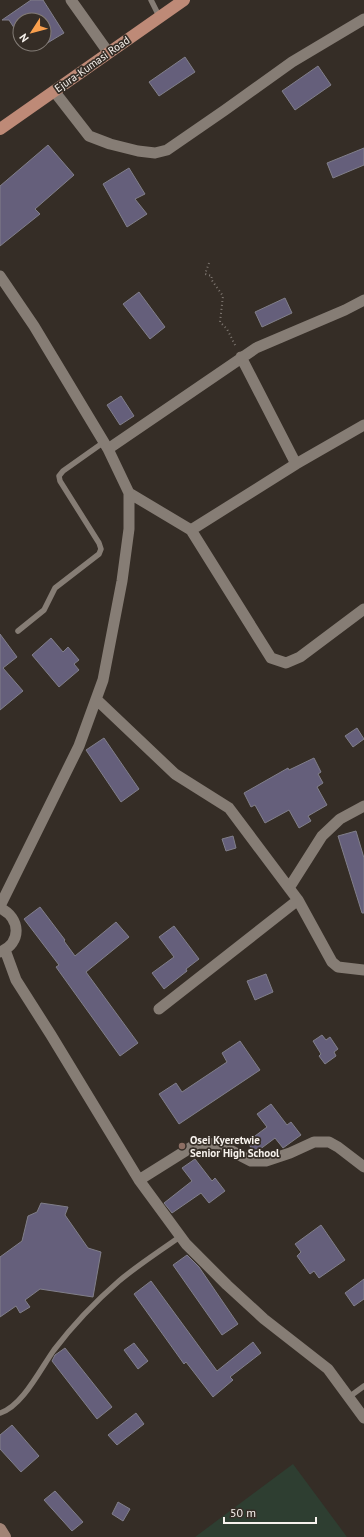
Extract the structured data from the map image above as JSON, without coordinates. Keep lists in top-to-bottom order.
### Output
{
  "streets": {
    "main road": ["Ejura-Kumasi Road"]
  },
  "places": ["Osei Kyeretwie Senior High School"],
  "scale_bar": "50 m",
  "north": "bottom left"
}
